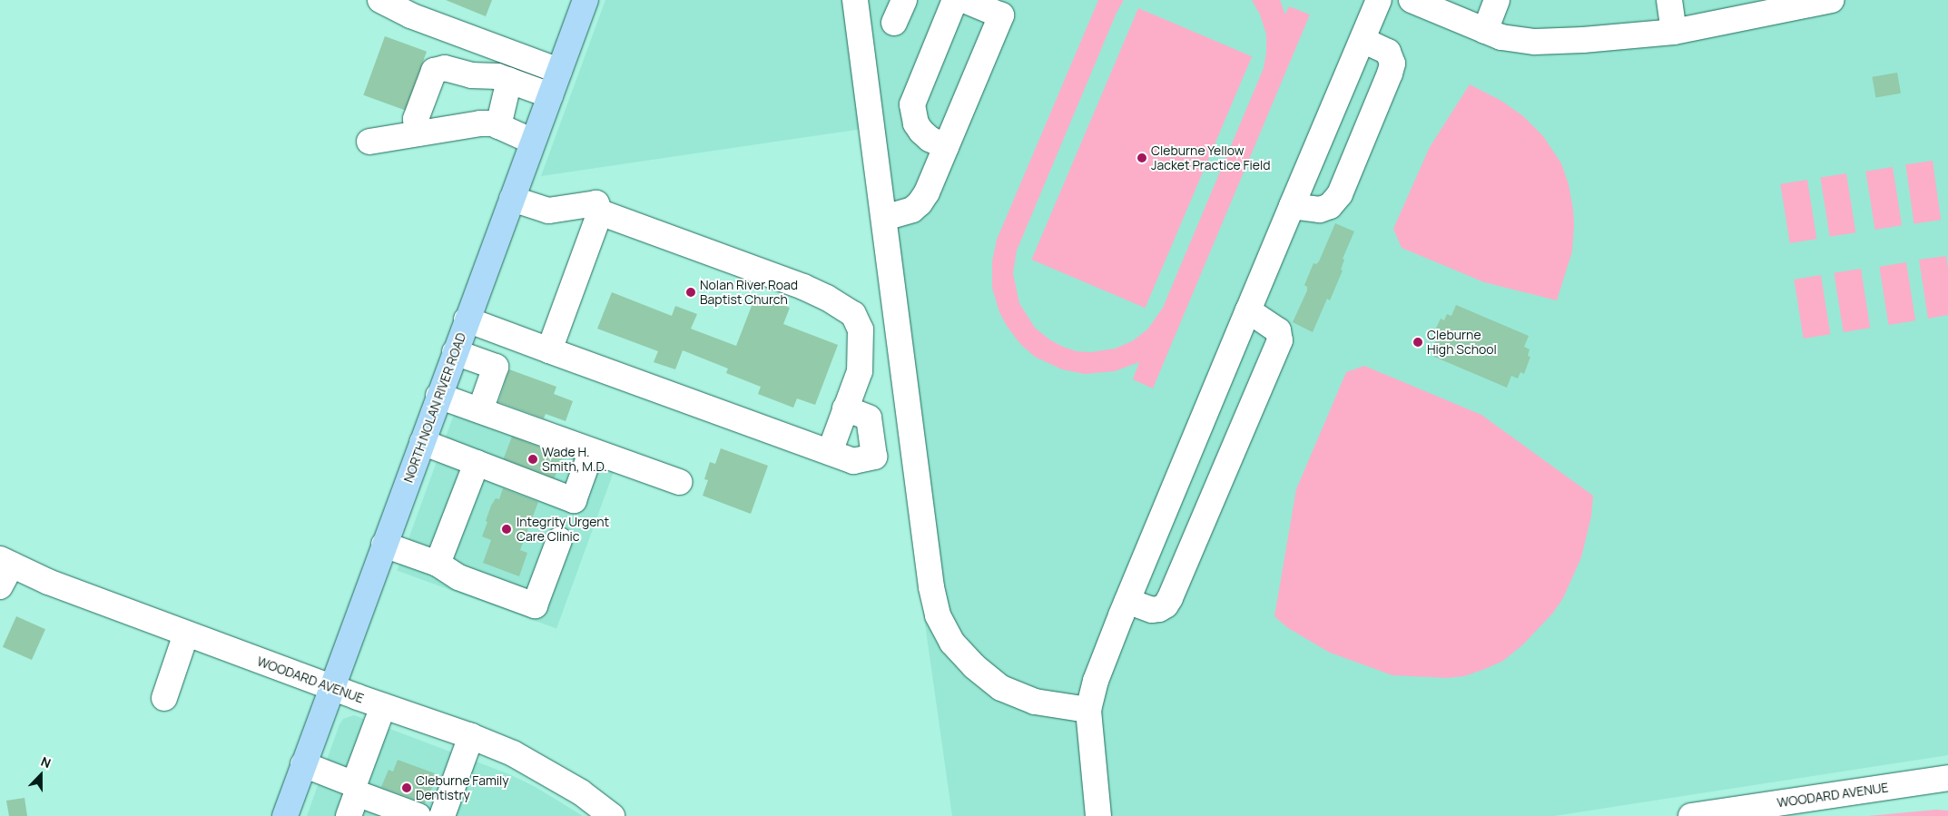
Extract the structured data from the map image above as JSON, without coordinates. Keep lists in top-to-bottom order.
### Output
{
  "streets": {
    "main road": ["NORTH NOLAN RIVER ROAD"],
    "street": ["WOODARD AVENUE"]
  },
  "crossings": [
    ["NORTH NOLAN RIVER ROAD", "WOODARD AVENUE"]
  ],
  "places": [
    "Cleburne Yellow Jacket Practice Field",
    "Nolan River Road Baptist Church",
    "Cleburne High School",
    "Wade H. Smith, M.D.",
    "Integrity Urgent Care Clinic",
    "Cleburne Family Dentistry"
  ],
  "north": "top"
}
